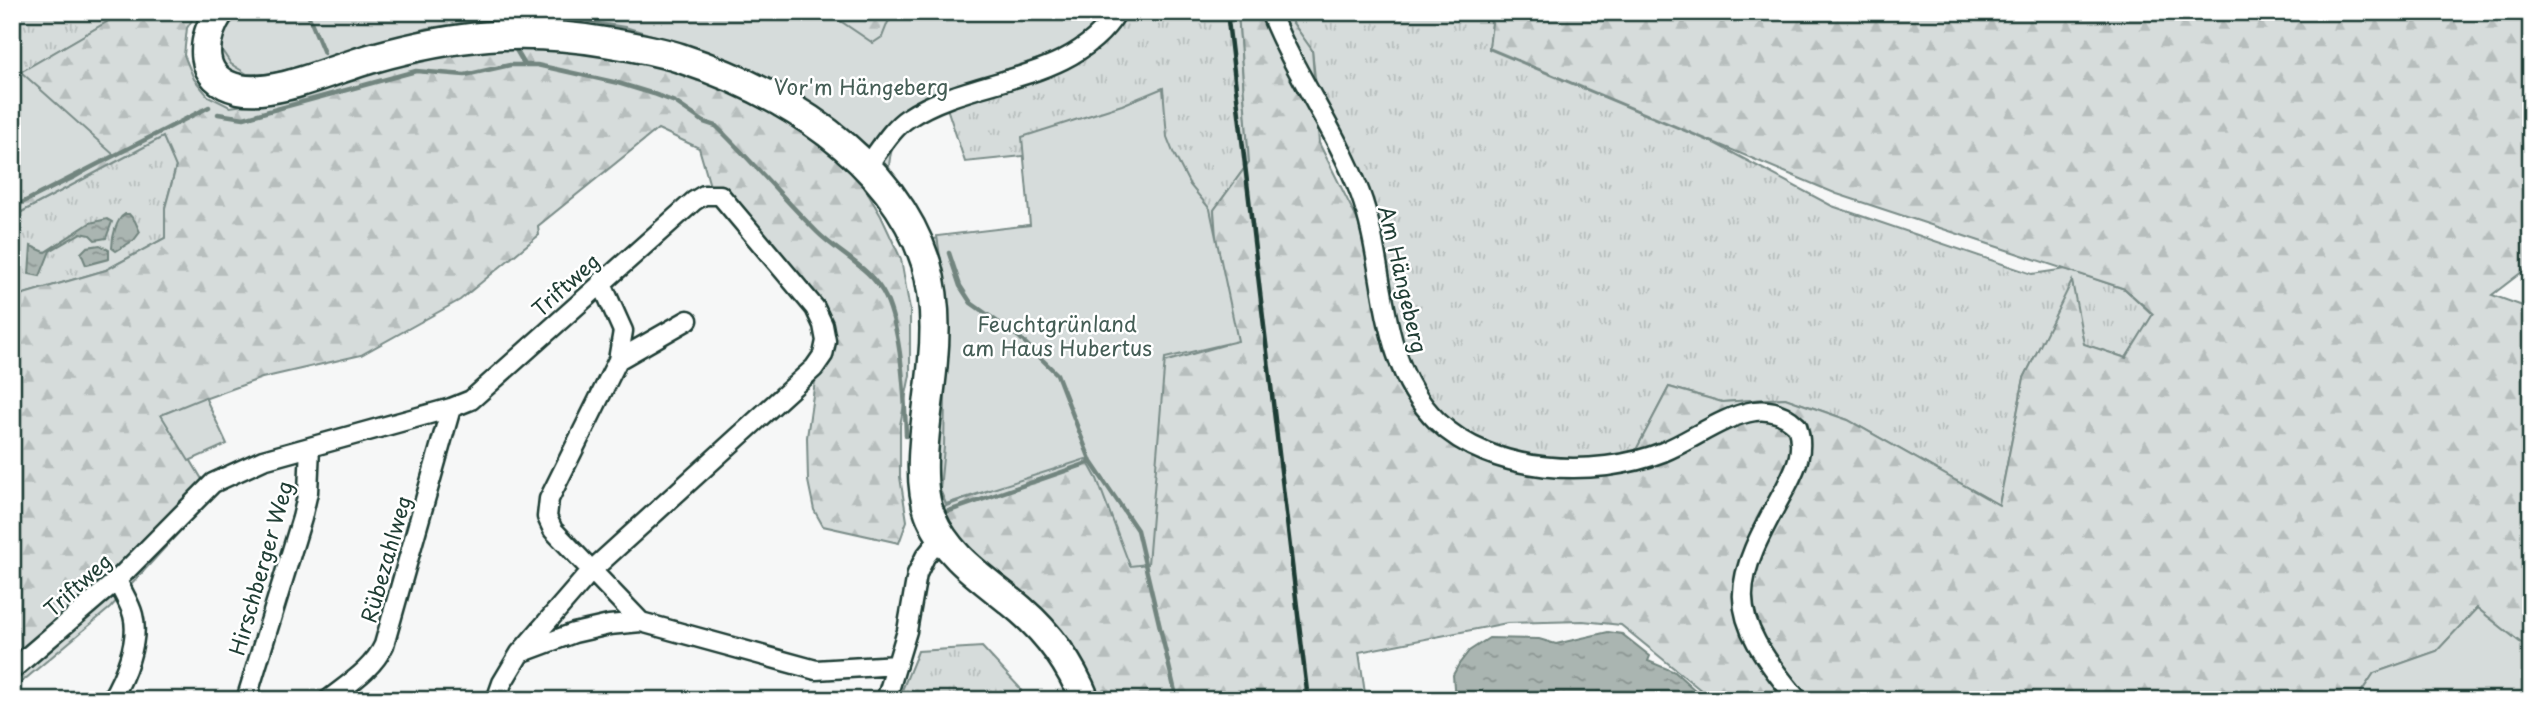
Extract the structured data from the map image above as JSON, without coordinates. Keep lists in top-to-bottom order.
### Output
{
  "streets": {
    "street": [
      "Am Hängeberg",
      "Triftweg",
      "Rübezahlweg",
      "Hirschberger Weg"
    ]
  },
  "crossings": [
    ["Triftweg", "Rübezahlweg"],
    ["Triftweg", "Hirschberger Weg"]
  ],
  "parks": ["Vor'm Hängeberg", "Feuchtgrünland am Haus Hubertus"]
}
